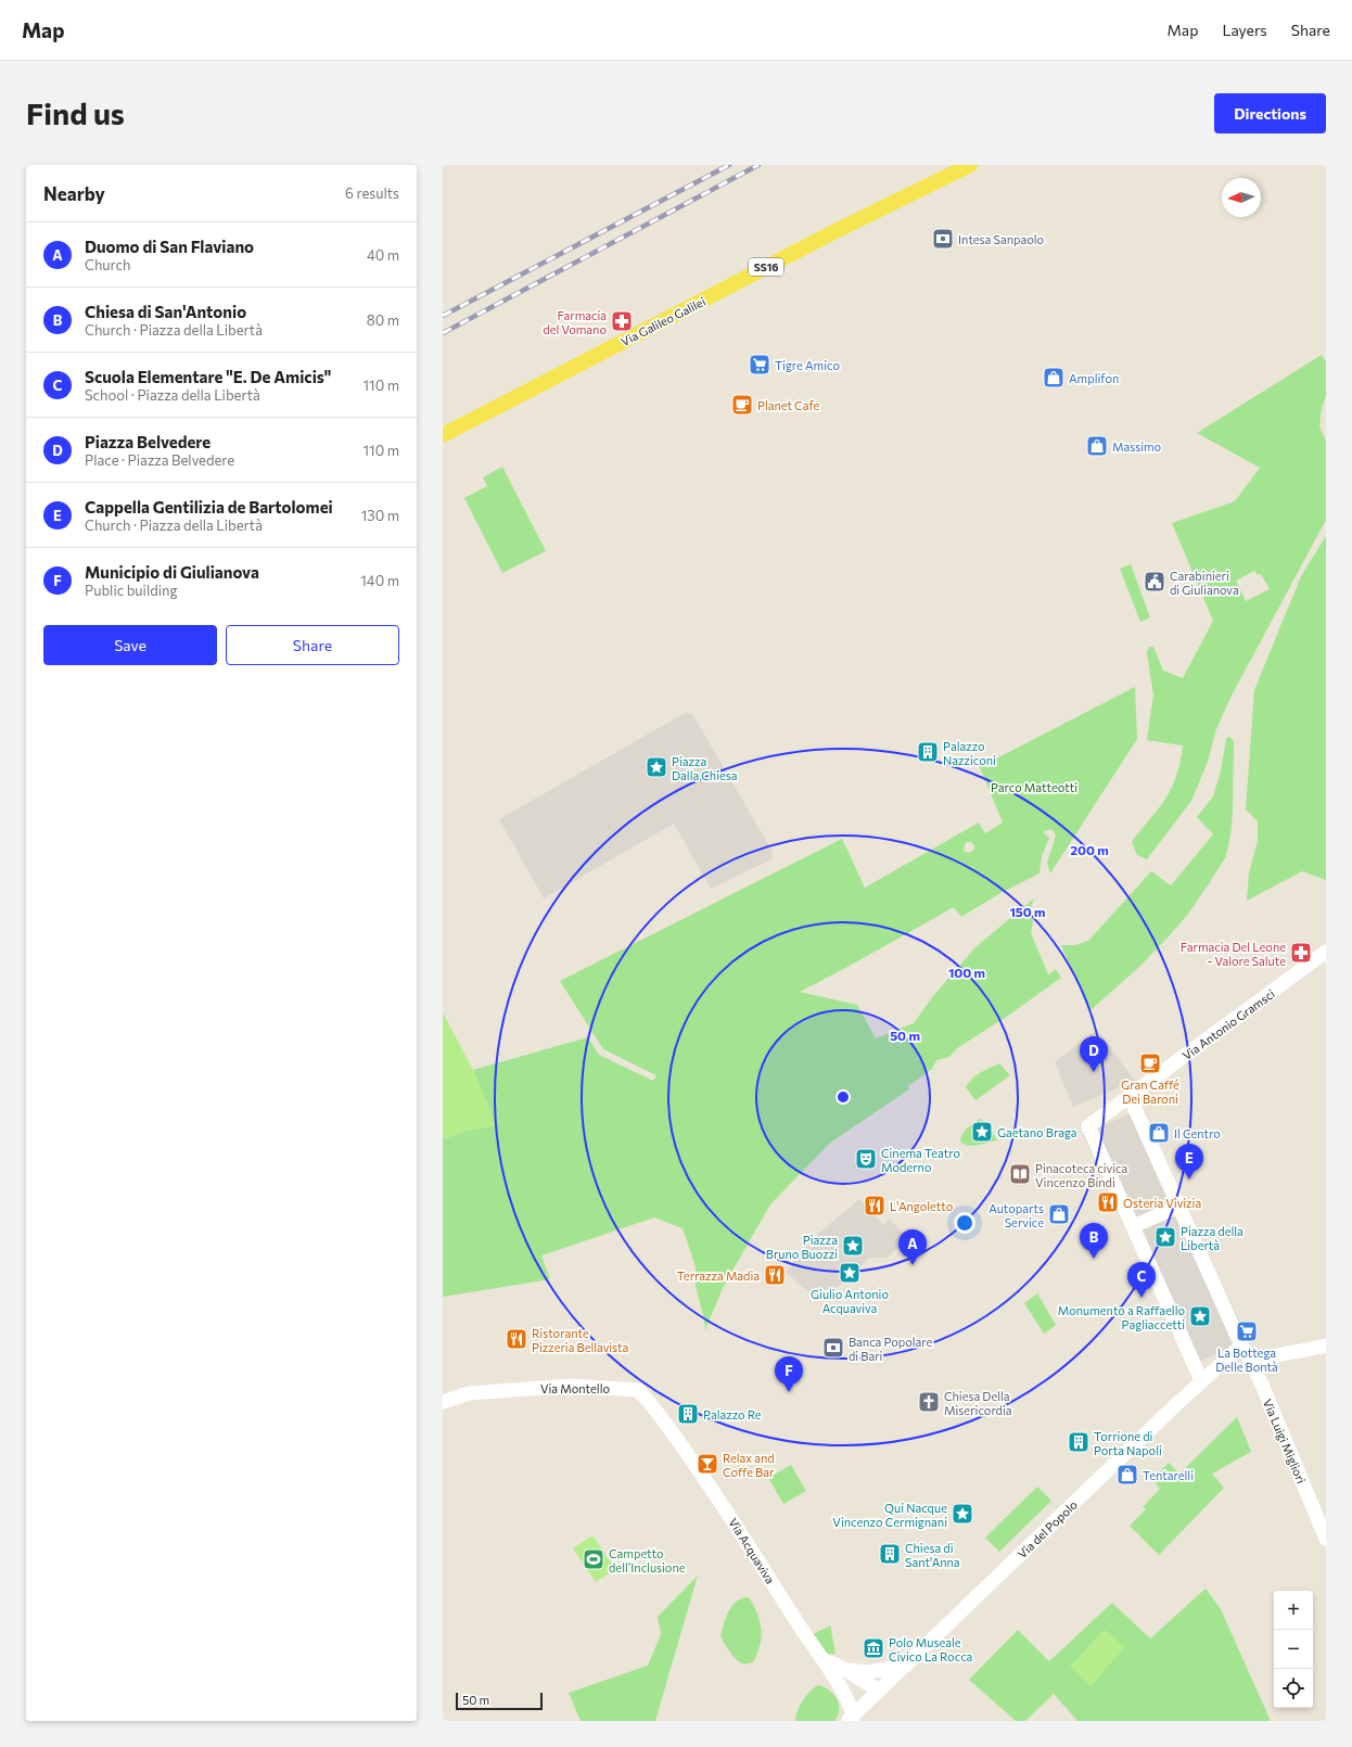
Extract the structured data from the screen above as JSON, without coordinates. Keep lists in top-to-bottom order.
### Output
{
  "streets": {
    "main road": [
      "SS16",
      "Via Galileo Galilei",
      "Via Antonio Gramsci",
      "Via Montello",
      "Via Luigi Migliori",
      "Via del Popolo",
      "Via Acquaviva"
    ]
  },
  "crossings": [
    ["Via Montello", "Via Acquaviva"],
    ["Via Luigi Migliori", "Via del Popolo"],
    ["Via del Popolo", "Via Acquaviva"]
  ],
  "parks": ["Parco Matteotti"],
  "places": {
    "bank": ["Intesa Sanpaolo", "Banca Popolare di Bari"],
    "pharmacy": ["Farmacia del Vomano", "Farmacia Del Leone - Valore Salute"],
    "supermarket": ["Tigre Amico", "La Bottega Delle Bontà"],
    "shop": [
      "Amplifon",
      "Massimo",
      "Il Centro",
      "Autoparts Service",
      "Tentarelli"
    ],
    "cafe": ["Planet Cafe", "Gran Caffé Dei Baroni"],
    "public building": ["Carabinieri di Giulianova"],
    "building": [
      "Palazzo Nazziconi",
      "Palazzo Re",
      "Torrione di Porta Napoli",
      "Chiesa di Sant'Anna"
    ],
    "place": [
      "Piazza Dalla Chiesa",
      "Gaetano Braga",
      "Piazza della Libertà",
      "Piazza Bruno Buozzi",
      "Giulio Antonio Acquaviva",
      "Monumento a Raffaello Pagliaccetti",
      "Qui Nacque Vincenzo Cermignani"
    ],
    "theatre": ["Cinema Teatro Moderno"],
    "library": ["Pinacoteca civica Vincenzo Bindi"],
    "restaurant": [
      "Osteria Vivizia",
      "L'Angoletto",
      "Terrazza Madia",
      "Ristorante Pizzeria Bellavista"
    ],
    "church": ["Chiesa Della Misericordia"],
    "bar": ["Relax and Coffe Bar"],
    "sports": ["Campetto dell’Inclusione"],
    "museum": ["Polo Museale Civico La Rocca"]
  },
  "scale_bar": "50 m",
  "north": "left",
  "page": {
    "header": "Map",
    "nav": ["Map", "Layers", "Share"],
    "buttons": [
      "Directions",
      ["Save", "Share"]
    ],
    "title": "Find us",
    "heading": ["Nearby", "6 results"],
    "list": [
      {
        "mark": "A",
        "name": "Duomo di San Flaviano",
        "note": "Church",
        "value": "40 m"
      },
      {
        "mark": "B",
        "name": "Chiesa di San'Antonio",
        "note": "Church · Piazza della Libertà",
        "value": "80 m"
      },
      {
        "mark": "C",
        "name": "Scuola Elementare \"E. De Amicis\"",
        "note": "School · Piazza della Libertà",
        "value": "110 m"
      },
      {
        "mark": "D",
        "name": "Piazza Belvedere",
        "note": "Place · Piazza Belvedere",
        "value": "110 m"
      },
      {
        "mark": "E",
        "name": "Cappella Gentilizia de Bartolomei",
        "note": "Church · Piazza della Libertà",
        "value": "130 m"
      },
      {
        "mark": "F",
        "name": "Municipio di Giulianova",
        "note": "Public building",
        "value": "140 m"
      }
    ],
    "pins": [
      "D",
      "E",
      "B",
      "A",
      "C",
      "F"
    ],
    "map_buttons": ["+", "−"],
    "scale": "50 m"
  },
  "rings": [
    "200 m",
    "150 m",
    "100 m",
    "50 m"
  ]
}
